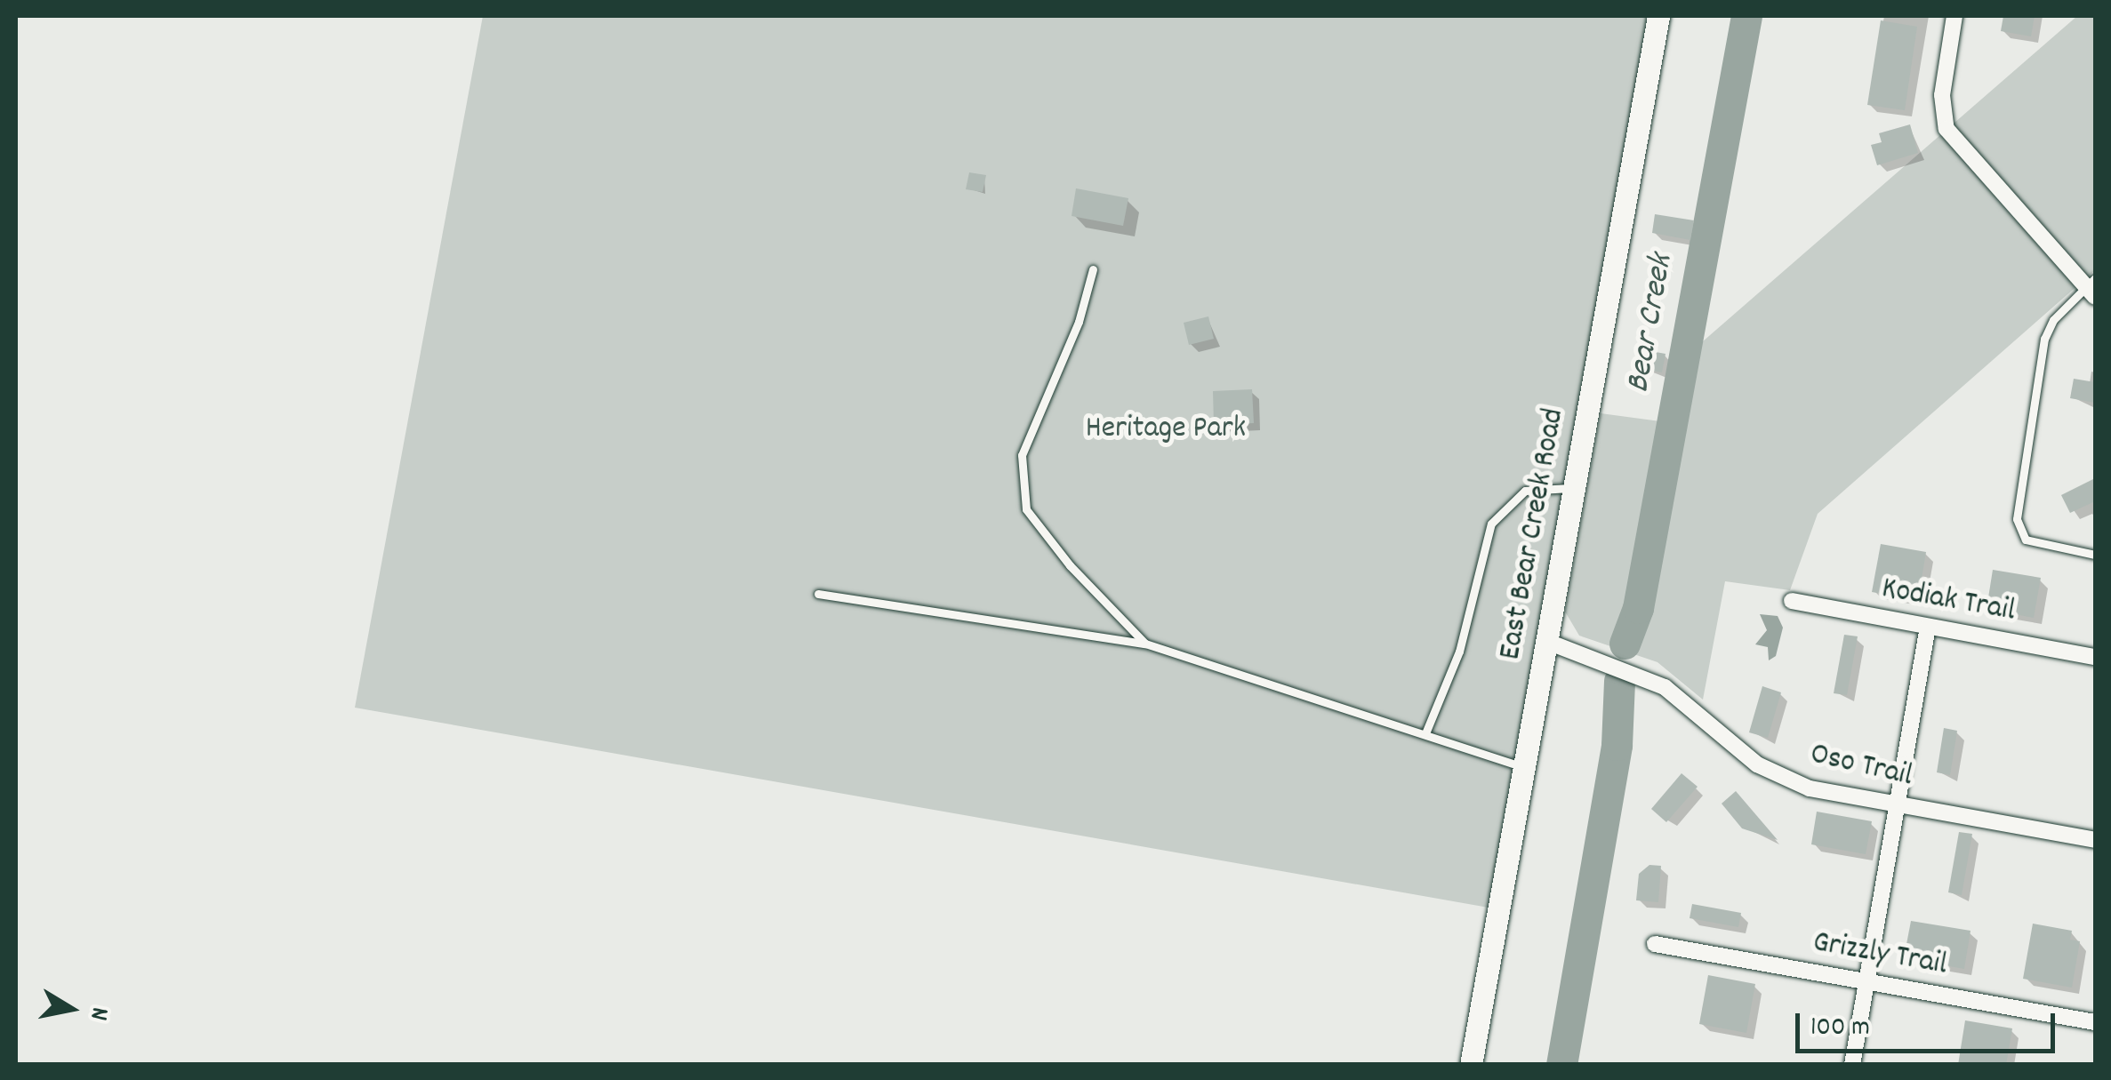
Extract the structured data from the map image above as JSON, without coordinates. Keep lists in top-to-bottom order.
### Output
{
  "streets": {
    "main road": ["East Bear Creek Road"],
    "street": ["Kodiak Trail", "Oso Trail", "Grizzly Trail"]
  },
  "crossings": [
    ["East Bear Creek Road", "Oso Trail"]
  ],
  "water": ["Bear Creek"],
  "parks": ["Heritage Park"],
  "scale_bar": "100 m",
  "north": "right"
}
